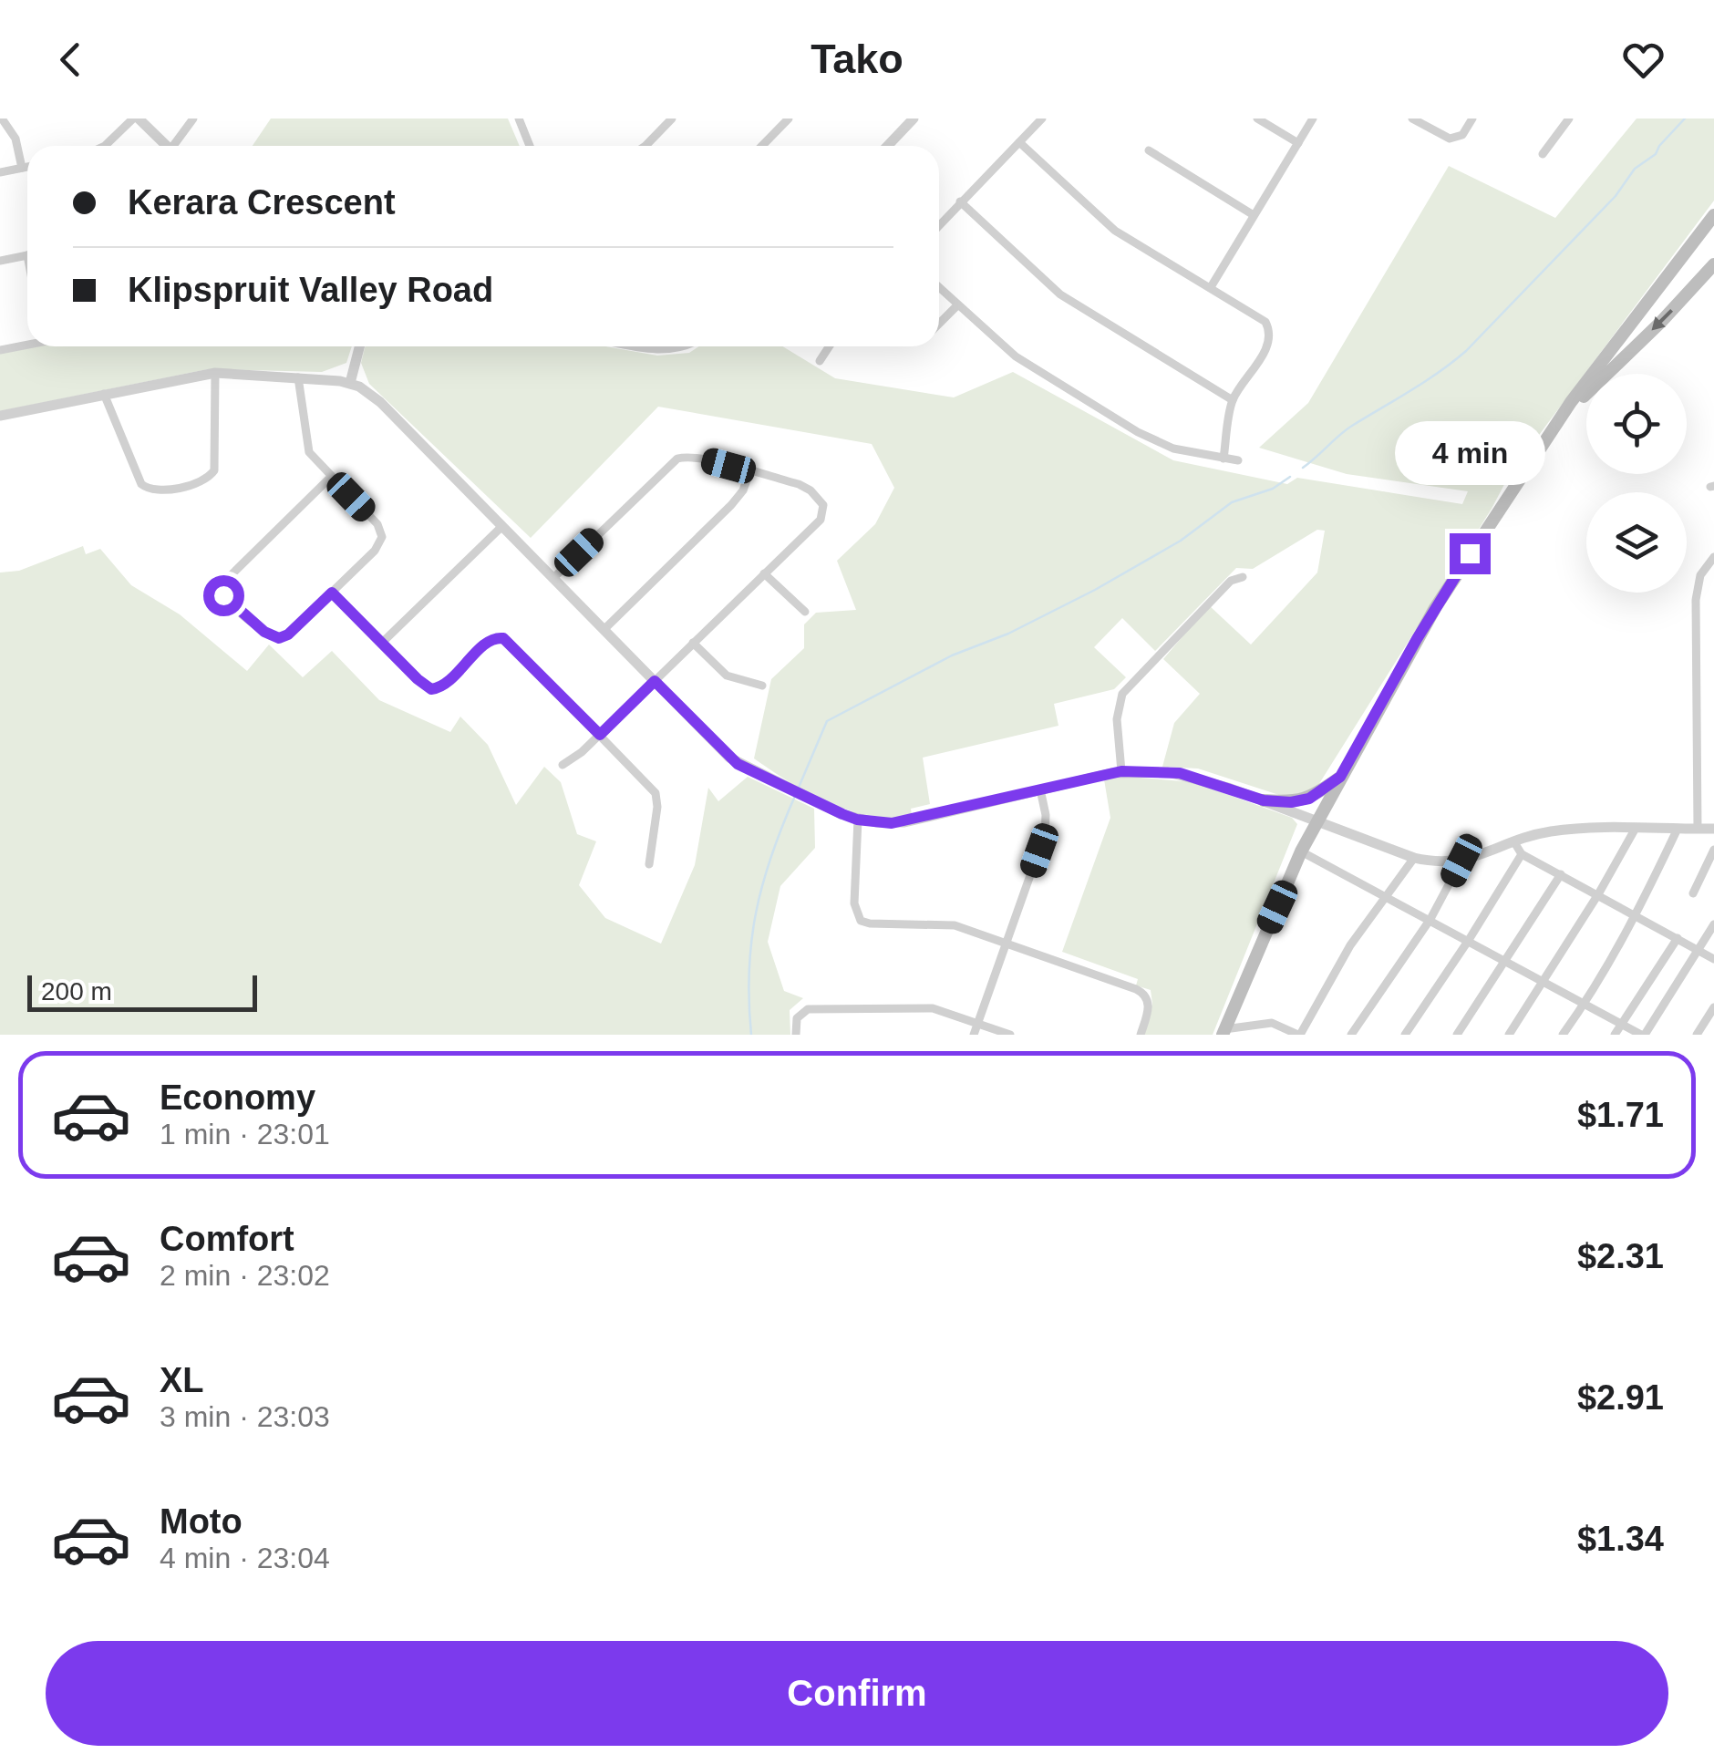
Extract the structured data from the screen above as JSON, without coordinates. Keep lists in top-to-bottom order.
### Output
{
  "scale_bar": "200 m",
  "page": {
    "header": "Tako",
    "banner": ["Kerara Crescent", "Klipspruit Valley Road"],
    "bubble": "4 min",
    "scale": "200 m",
    "list": [
      {
        "name": "Economy",
        "note": "1 min · 23:01",
        "value": "$1.71"
      },
      {
        "name": "Comfort",
        "note": "2 min · 23:02",
        "value": "$2.31"
      },
      {
        "name": "XL",
        "note": "3 min · 23:03",
        "value": "$2.91"
      },
      {
        "name": "Moto",
        "note": "4 min · 23:04",
        "value": "$1.34"
      }
    ],
    "buttons": "Confirm"
  }
}
